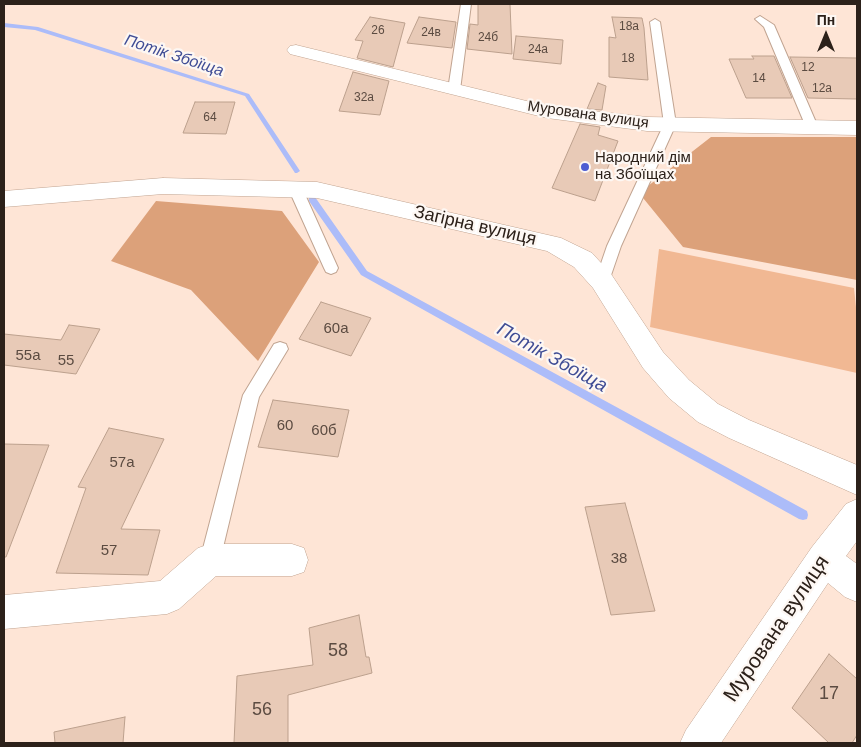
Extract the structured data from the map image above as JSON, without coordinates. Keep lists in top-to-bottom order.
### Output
{
  "streets": {
    "street": ["Мурована вулиця", "Загірна вулиця"]
  },
  "water": ["Потік Збоїща"],
  "places": ["Народний дім на Збоїщах"],
  "house_numbers": [
    "18а",
    "26",
    "24в",
    "24б",
    "24а",
    "18",
    "12",
    "14",
    "12а",
    "32а",
    "64",
    "60а",
    "55а",
    "55",
    "60",
    "60б",
    "57а",
    "57",
    "38",
    "58",
    "17",
    "56"
  ],
  "north": "top"
}
